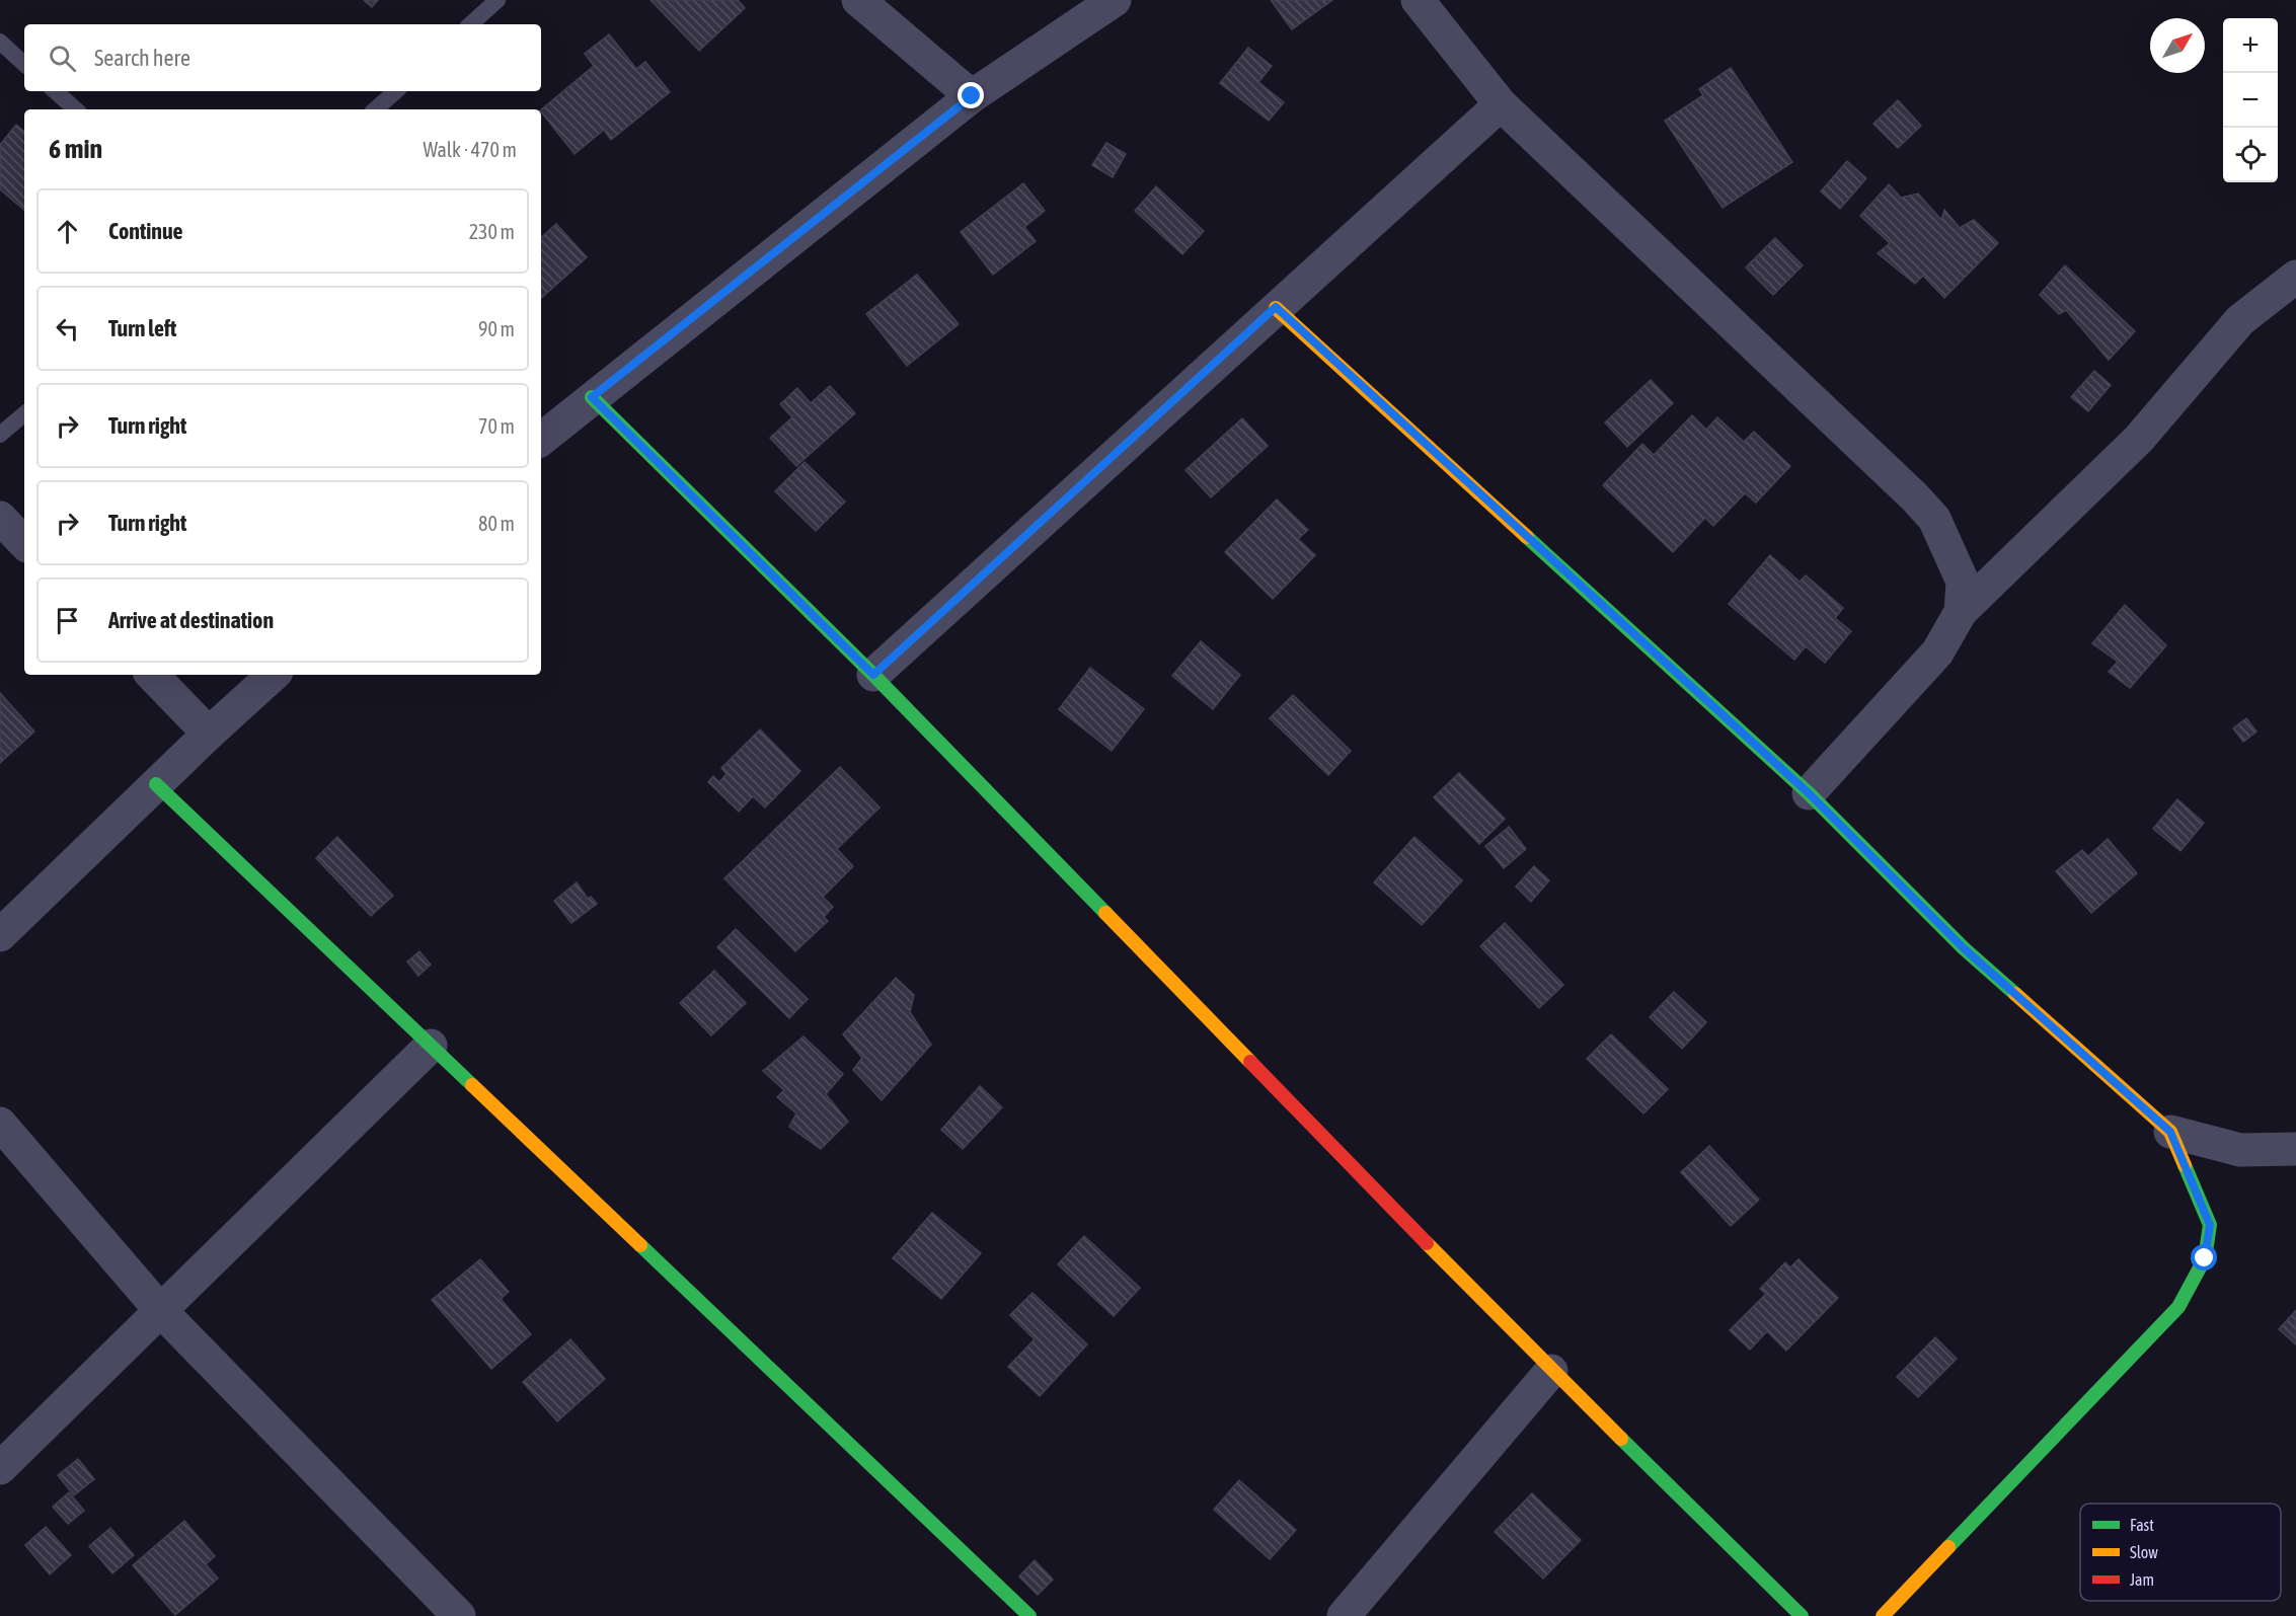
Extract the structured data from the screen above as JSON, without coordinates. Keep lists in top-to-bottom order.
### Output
{
  "legend": ["Fast", "Slow", "Jam"],
  "north": "top right",
  "page": {
    "map_buttons": ["+", "−"],
    "search": "Search here",
    "heading": ["6 min", "Walk · 470 m"],
    "list": [
      ["Continue", "230 m"],
      ["Turn left", "90 m"],
      ["Turn right", "70 m"],
      ["Turn right", "80 m"],
      "Arrive at destination"
    ]
  }
}
